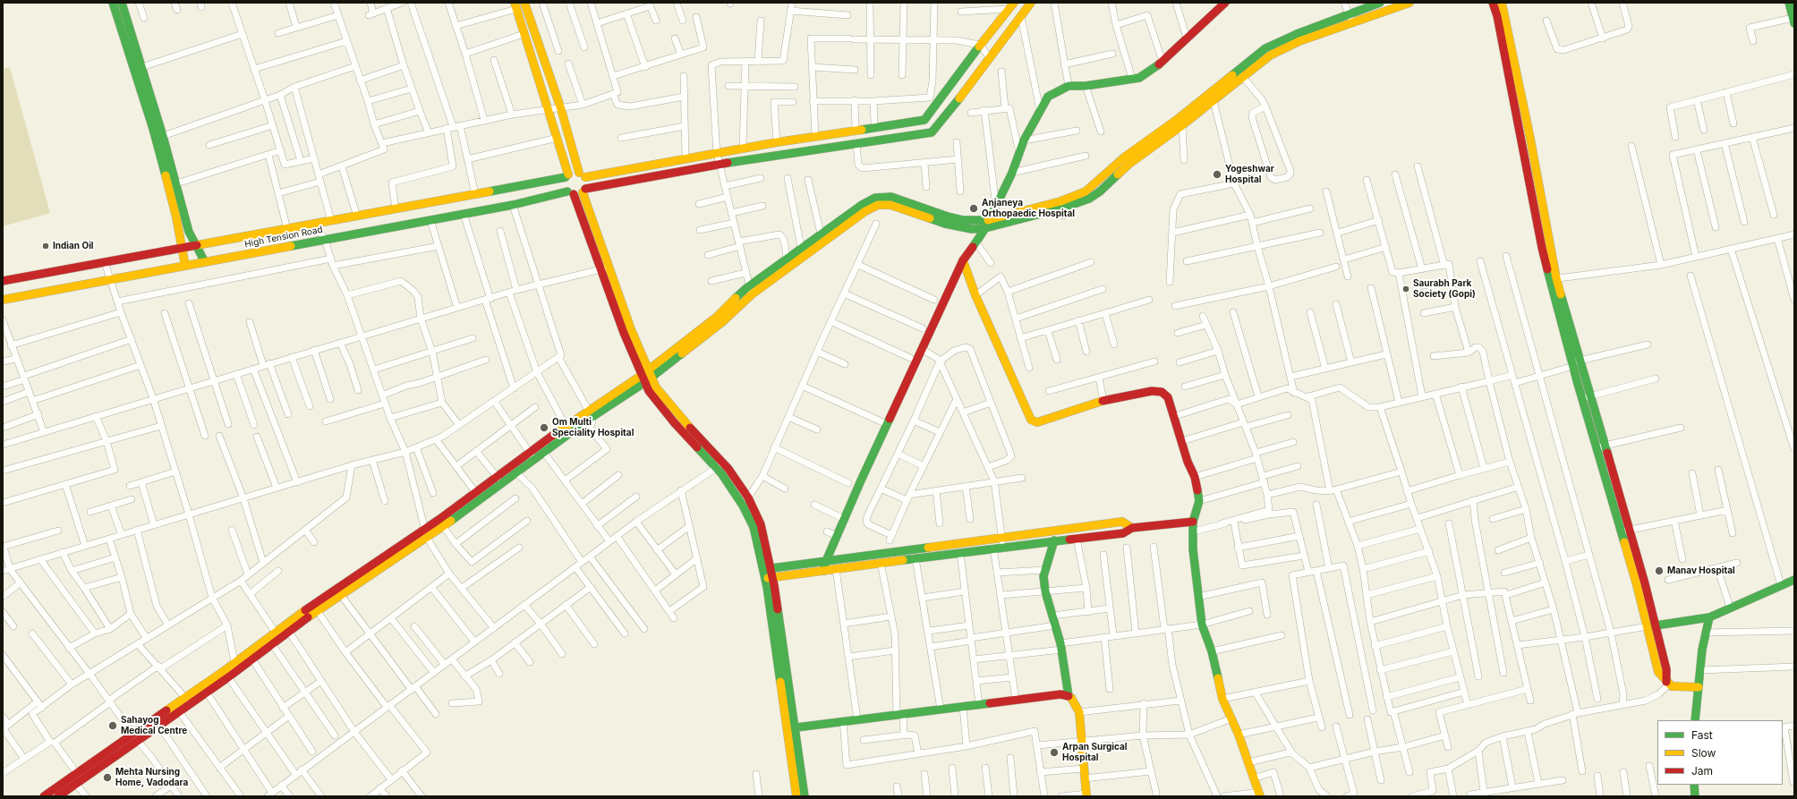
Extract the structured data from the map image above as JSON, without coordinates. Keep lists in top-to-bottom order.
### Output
{
  "streets": {
    "street": ["High Tension Road"]
  },
  "places": [
    "Yogeshwar Hospital",
    "Anjaneya Orthopaedic Hospital",
    "Indian Oil",
    "Saurabh Park Society (Gopi)",
    "Om Multi Speciality Hospital",
    "Manav Hospital",
    "Sahayog Medical Centre",
    "Arpan Surgical Hospital",
    "Mehta Nursing Home, Vadodara"
  ],
  "legend": ["Fast", "Slow", "Jam"]
}
